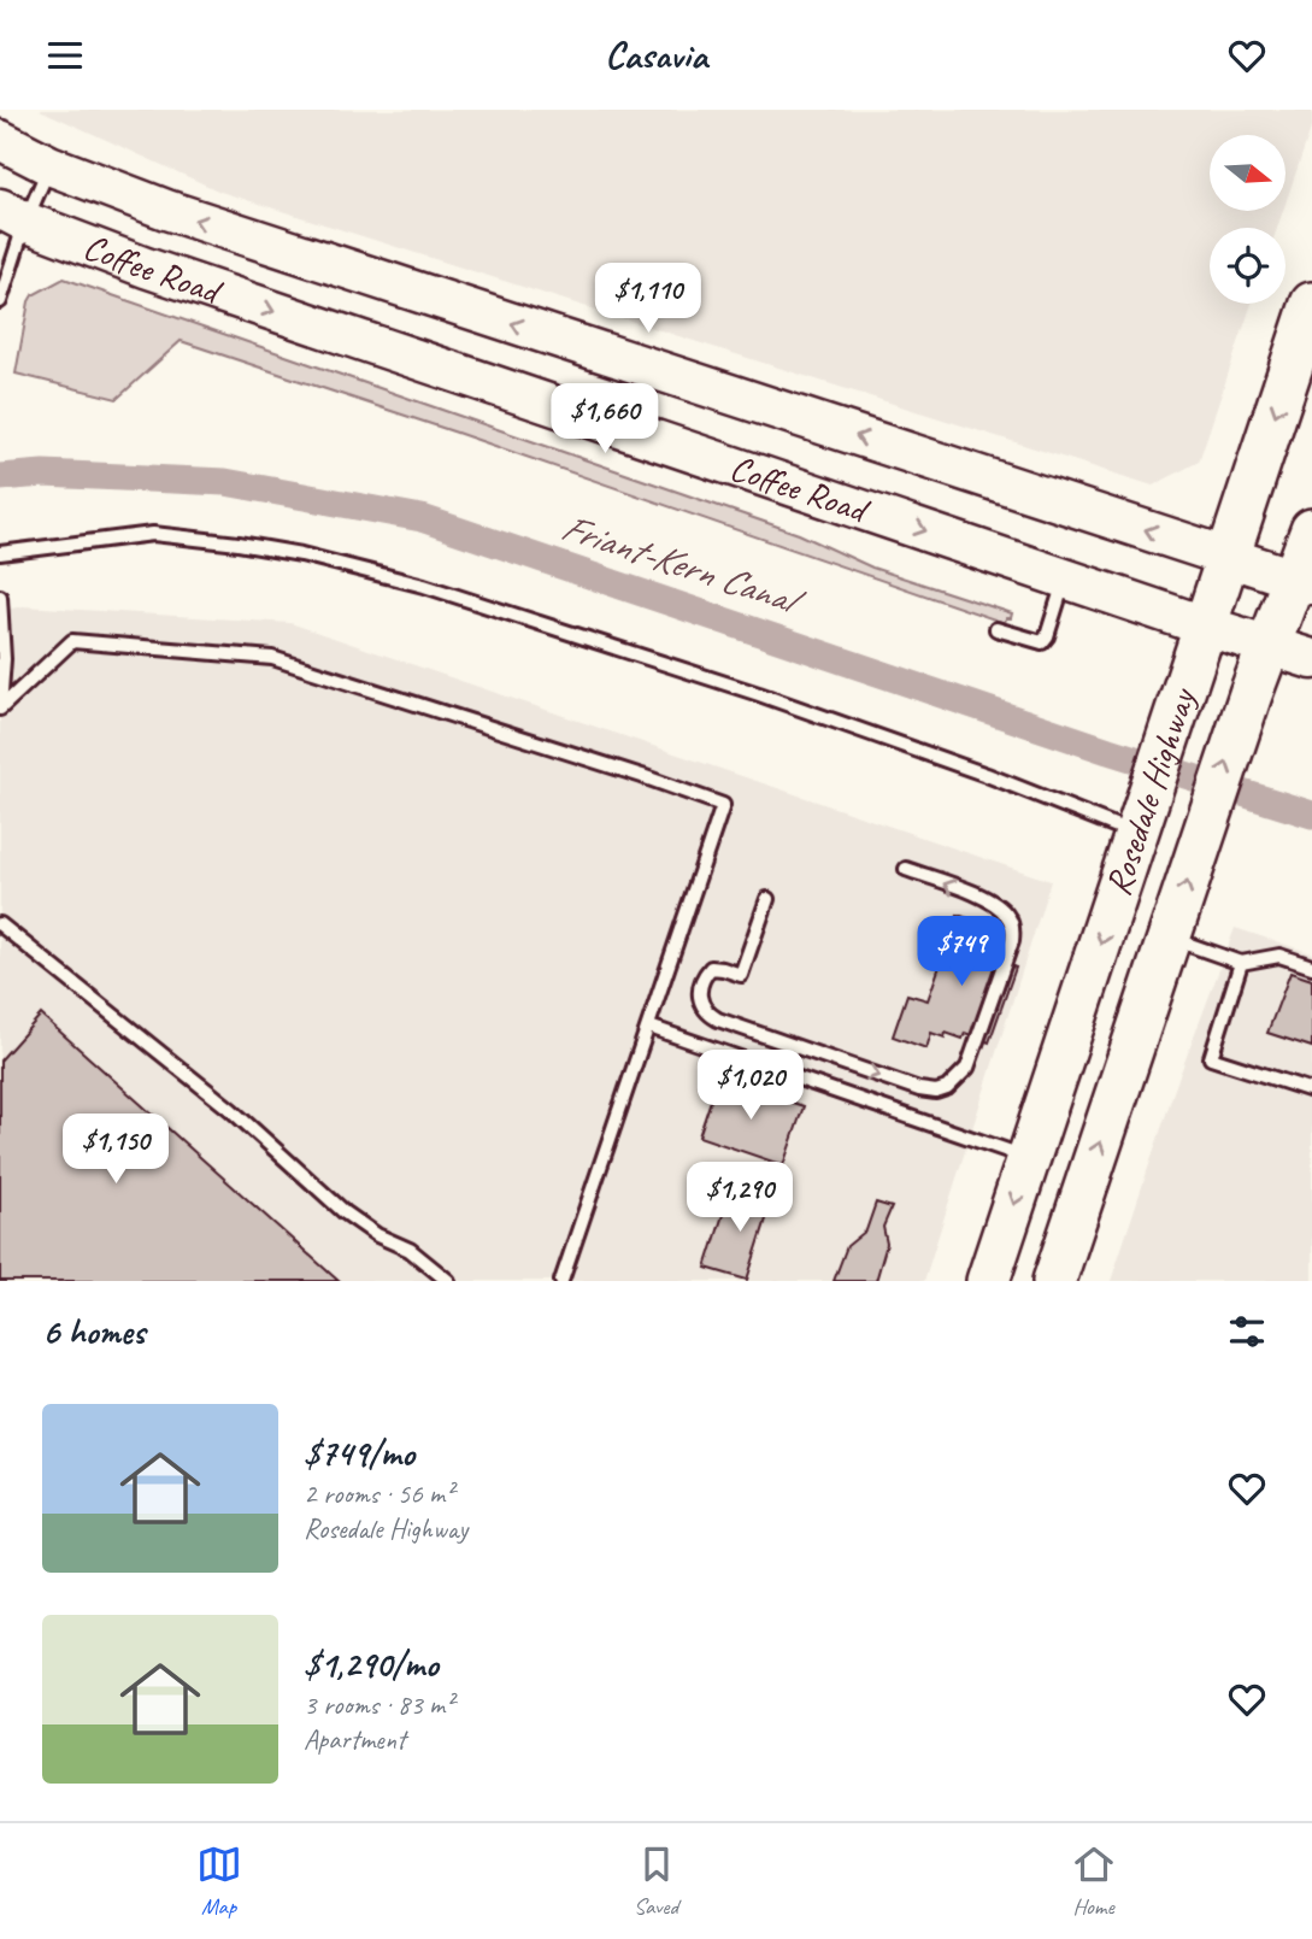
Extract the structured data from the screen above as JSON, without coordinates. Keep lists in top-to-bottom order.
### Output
{
  "streets": {
    "main road": ["Coffee Road", "Rosedale Highway"]
  },
  "crossings": [
    ["Coffee Road", "Rosedale Highway"]
  ],
  "water": ["Friant-Kern Canal"],
  "north": "right",
  "page": {
    "header": "Casavia",
    "price": [
      "$1,110",
      "$1,660",
      "$749",
      "$1,020",
      "$1,150",
      "$1,290"
    ],
    "heading": "6 homes",
    "list": [
      {
        "name": "$749/mo",
        "note": "2 rooms · 56 m² · Rosedale Highway"
      },
      {
        "name": "$1,290/mo",
        "note": "3 rooms · 83 m² · Apartment"
      }
    ],
    "tabs": ["Map", "Saved", "Home"]
  }
}
